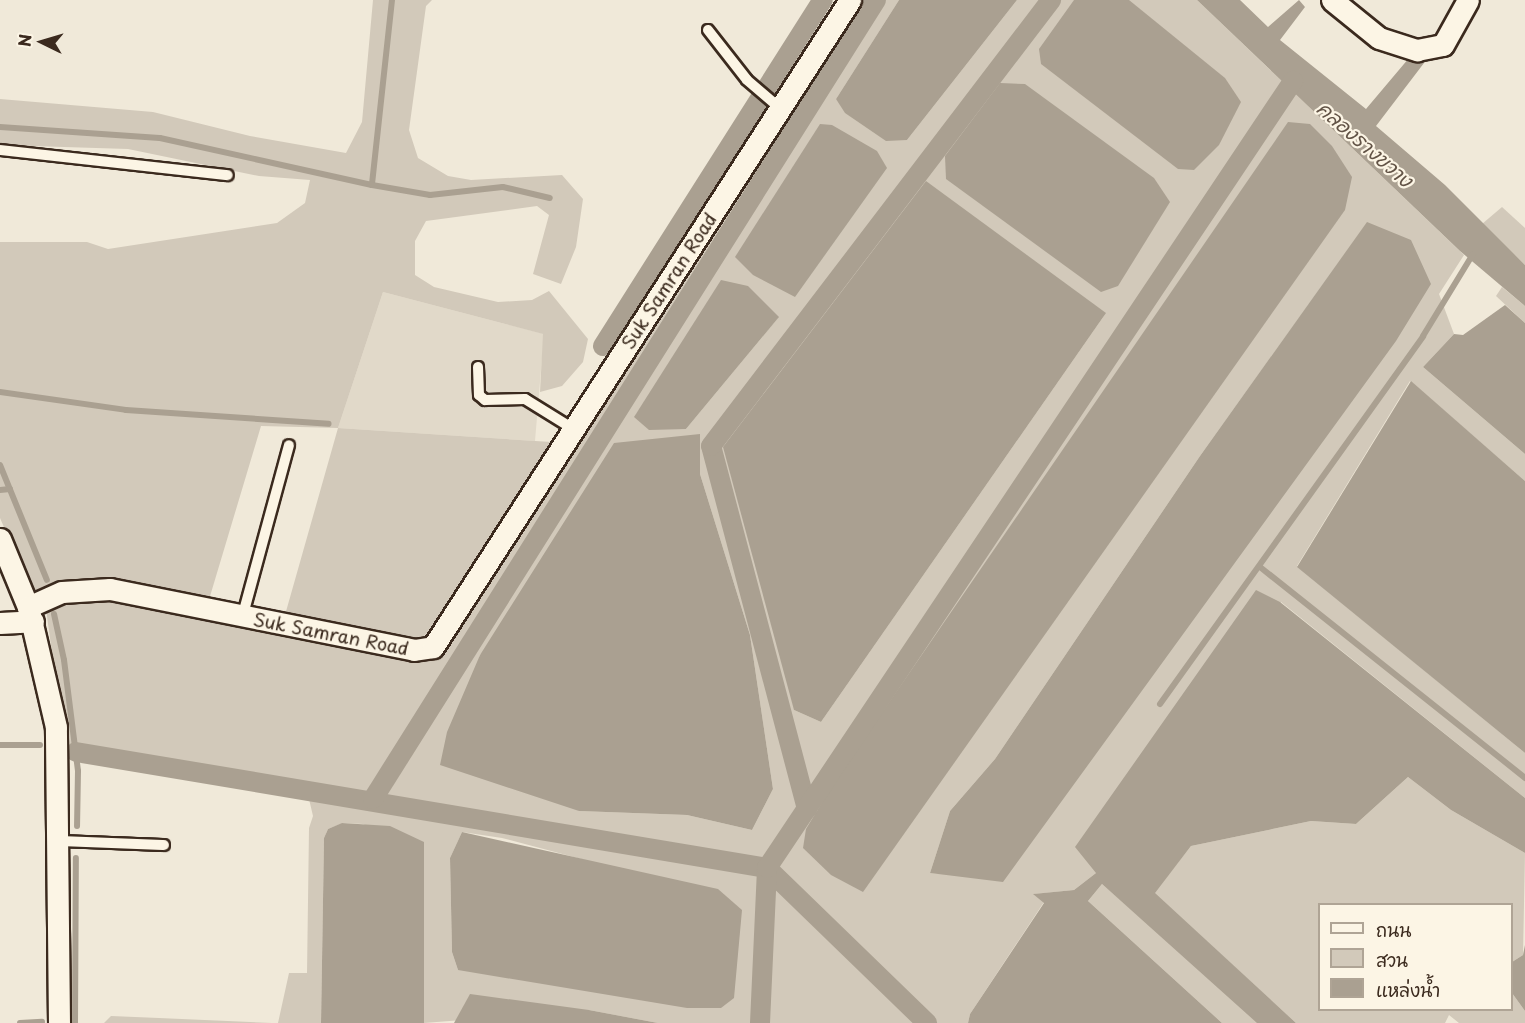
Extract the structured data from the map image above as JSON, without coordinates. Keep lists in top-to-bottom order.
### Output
{
  "streets": {
    "street": ["Suk Samran Road"]
  },
  "water": ["คลองรางขวาง"],
  "legend": ["ถนน", "สวน", "แหล่งน้ำ"],
  "north": "left"
}
